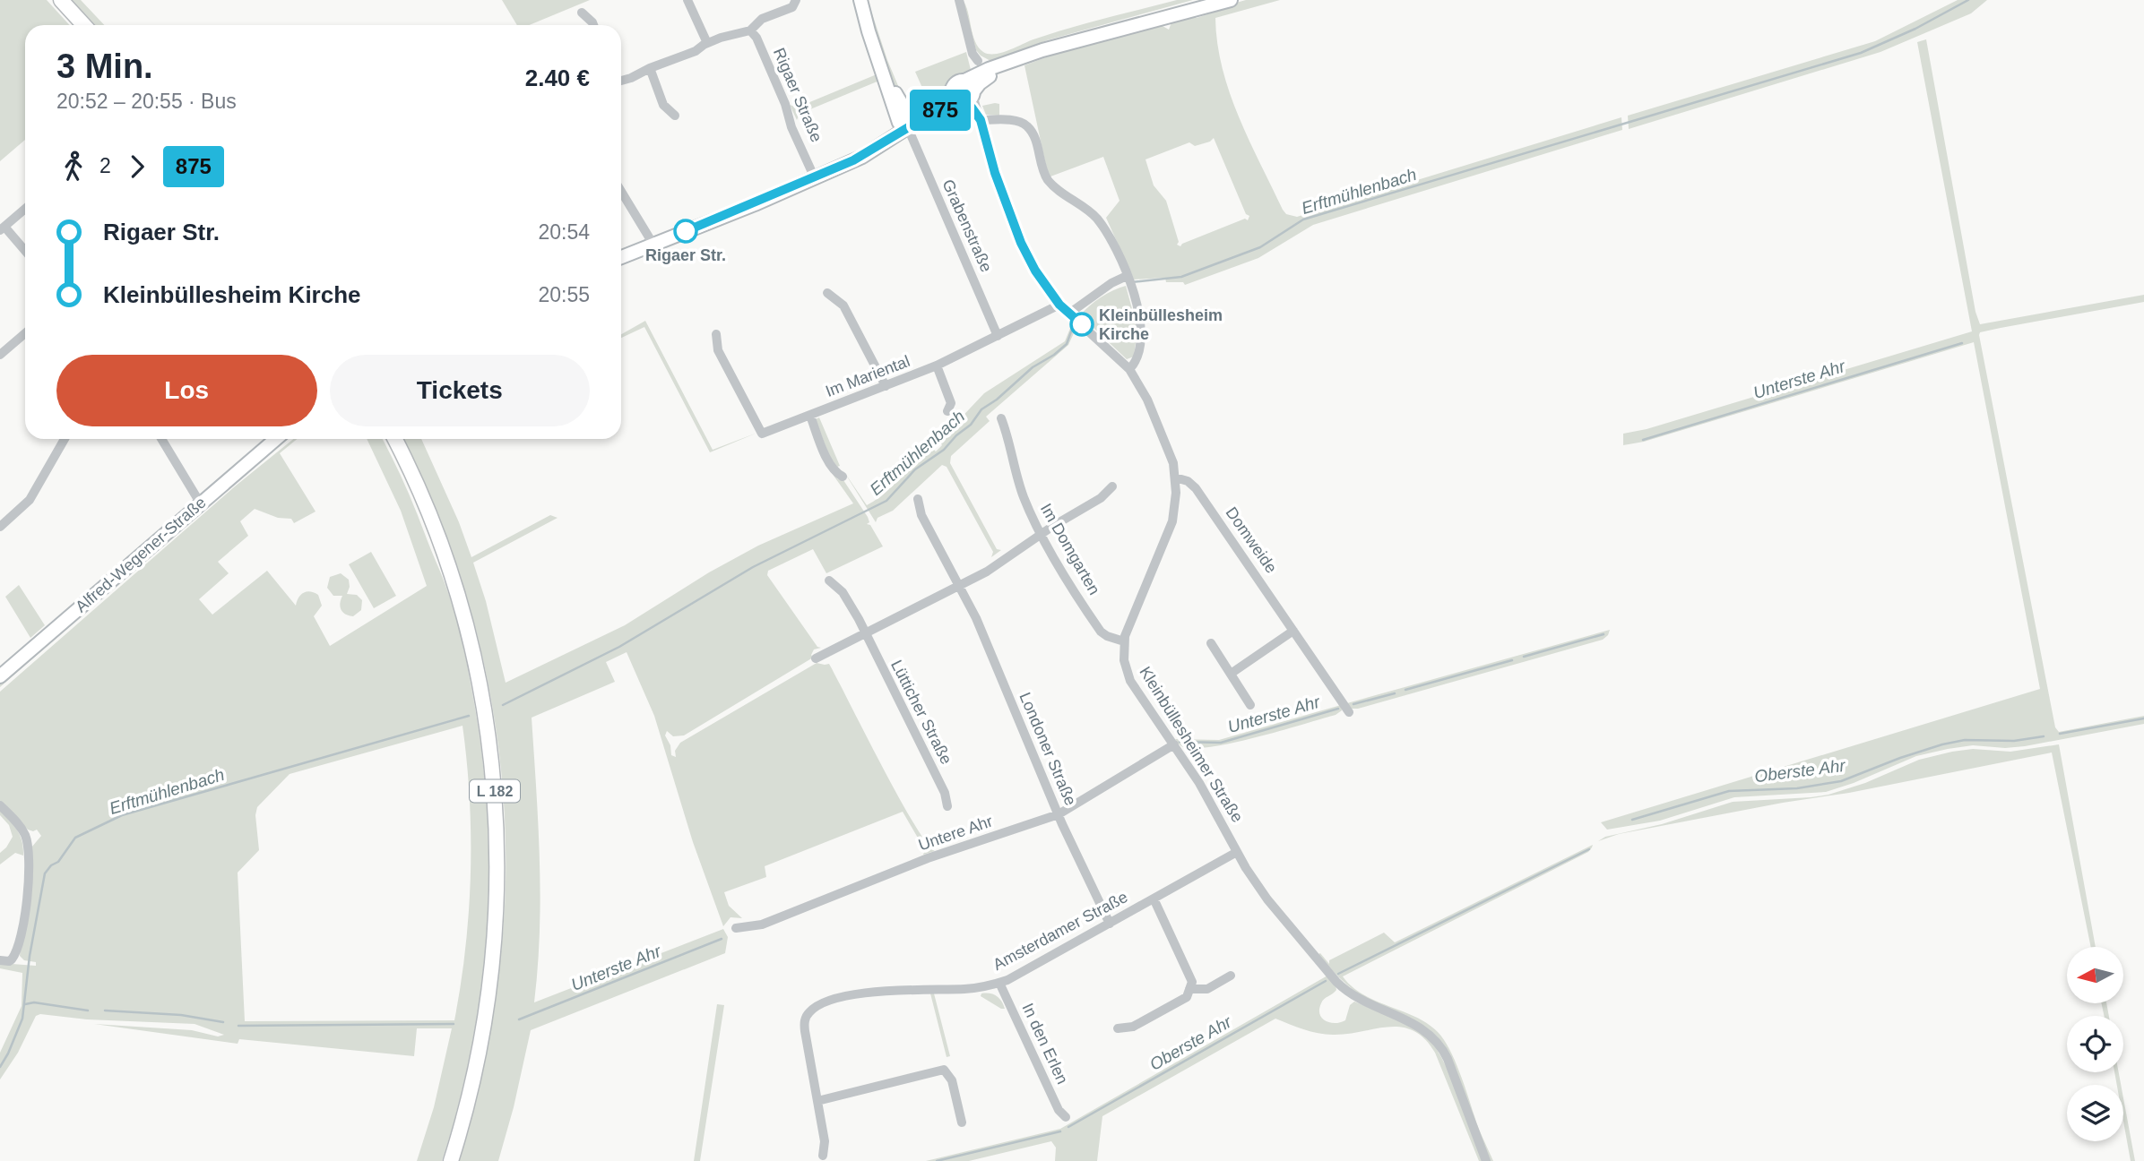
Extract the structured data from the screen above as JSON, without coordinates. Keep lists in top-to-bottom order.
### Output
{
  "streets": {
    "main road": ["L 182"],
    "street": [
      "Rigaer Straße",
      "Grabenstraße",
      "Im Mariental",
      "Domweide",
      "Im Domgarten",
      "Alfred-Wegener-Straße",
      "Lütticher Straße",
      "Kleinbüllesheimer Straße",
      "Londoner Straße",
      "Untere Ahr",
      "Amsterdamer Straße",
      "In den Erlen"
    ]
  },
  "crossings": [
    ["Grabenstraße", "Im Mariental"],
    ["Im Mariental", "Kleinbüllesheimer Straße"],
    ["Domweide", "Kleinbüllesheimer Straße"],
    ["Im Domgarten", "Kleinbüllesheimer Straße"],
    ["Kleinbüllesheimer Straße", "Untere Ahr"],
    ["Kleinbüllesheimer Straße", "Amsterdamer Straße"],
    ["Londoner Straße", "Untere Ahr"],
    ["Londoner Straße", "Amsterdamer Straße"],
    ["Amsterdamer Straße", "In den Erlen"]
  ],
  "water": ["Erftmühlenbach", "Unterste Ahr", "Oberste Ahr"],
  "places": ["Rigaer Str.", "Kleinbüllesheim Kirche"],
  "lines": ["bus line 875"],
  "north": "left",
  "page": {
    "on_map": "875",
    "heading": ["3 Min.", "20:52 – 20:55 · Bus", "2.40 €"],
    "legs": ["2", "875"],
    "list": [
      {
        "name": "Rigaer Str.",
        "value": "20:54"
      },
      {
        "name": "Kleinbüllesheim Kirche",
        "value": "20:55"
      }
    ],
    "buttons": ["Los", "Tickets"]
  }
}
